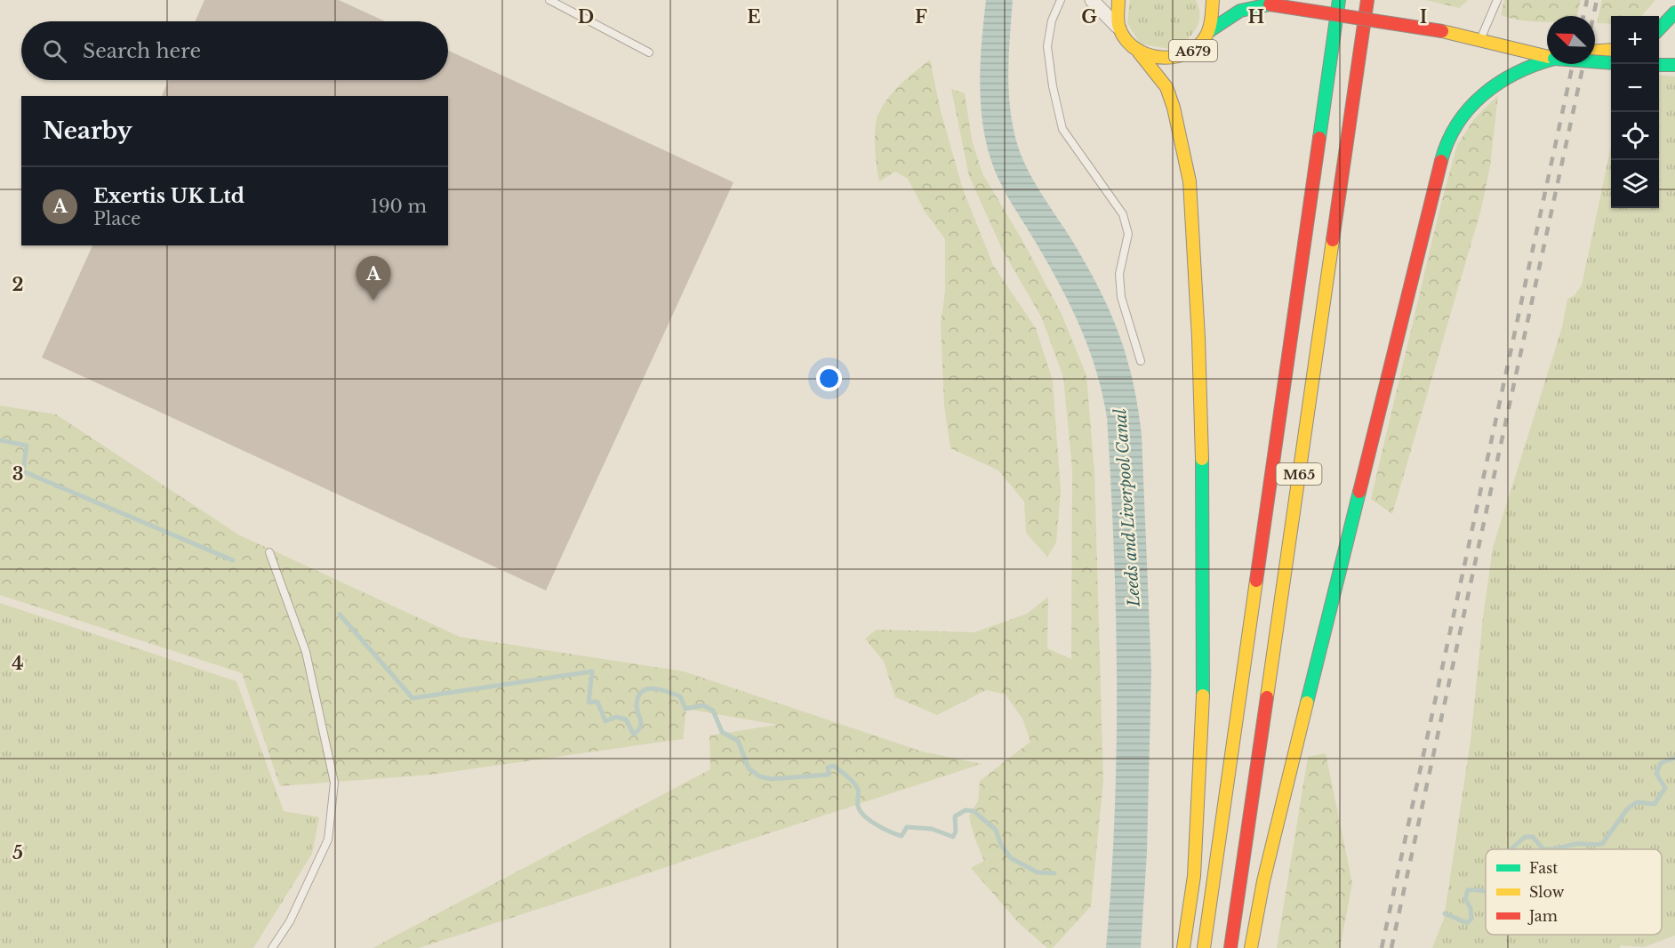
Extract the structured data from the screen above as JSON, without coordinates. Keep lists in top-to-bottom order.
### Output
{
  "streets": {
    "highway": ["A679", "M65"]
  },
  "water": ["Leeds and Liverpool Canal"],
  "legend": ["Fast", "Slow", "Jam"],
  "north": "top left",
  "page": {
    "map_buttons": ["+", "−"],
    "search": "Search here",
    "heading": "Nearby",
    "list": [
      {
        "mark": "A",
        "name": "Exertis UK Ltd",
        "note": "Place",
        "value": "190 m"
      }
    ],
    "pins": "A"
  },
  "grid": {
    "columns": [
      "D",
      "E",
      "F",
      "G",
      "H",
      "I"
    ],
    "rows": [
      "2",
      "3",
      "4",
      "5"
    ]
  }
}
